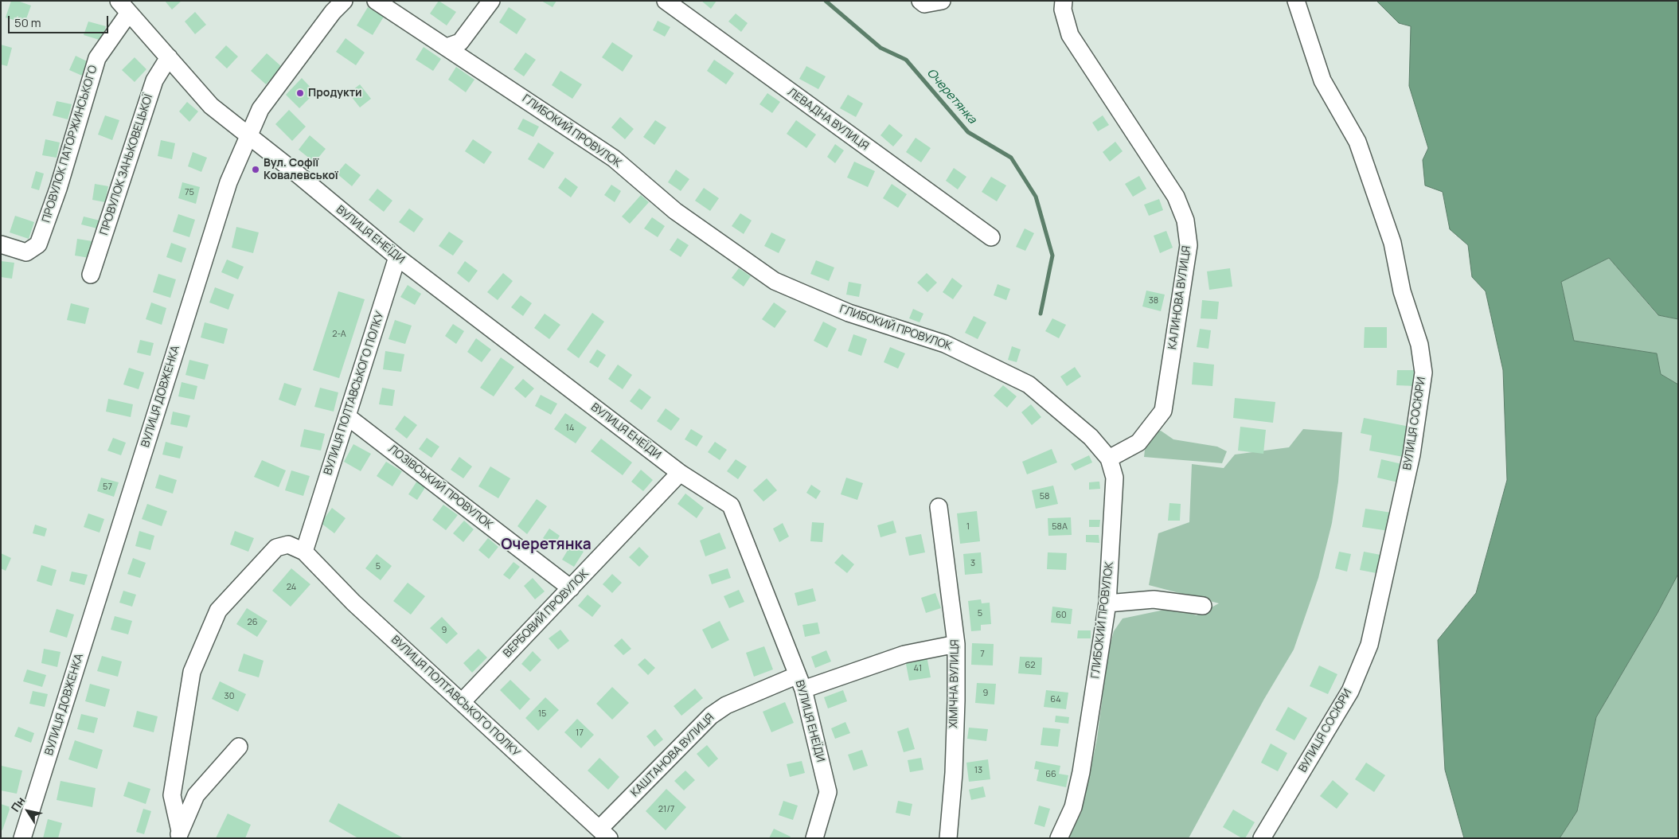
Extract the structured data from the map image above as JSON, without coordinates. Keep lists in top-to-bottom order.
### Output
{
  "streets": {
    "street": [
      "ЛЕВАДНА ВУЛИЦЯ",
      "ГЛИБОКИЙ ПРОВУЛОК",
      "ПРОВУЛОК ПАТОРЖИНСЬКОГО",
      "ПРОВУЛОК ЗАНЬКОВЕЦЬКОЇ",
      "ВУЛИЦЯ ЕНЕЇДИ",
      "КАЛИНОВА ВУЛИЦЯ",
      "ВУЛИЦЯ ПОЛТАВСЬКОГО ПОЛКУ",
      "ВУЛИЦЯ ДОВЖЕНКА",
      "ВУЛИЦЯ СОСЮРИ",
      "ЛОЗІВСЬКИЙ ПРОВУЛОК",
      "ВЕРБОВИЙ ПРОВУЛОК",
      "ХІМІЧНА ВУЛИЦЯ",
      "КАШТАНОВА ВУЛИЦЯ"
    ]
  },
  "crossings": [
    ["ГЛИБОКИЙ ПРОВУЛОК", "КАЛИНОВА ВУЛИЦЯ"],
    ["ВУЛИЦЯ ЕНЕЇДИ", "ВУЛИЦЯ ПОЛТАВСЬКОГО ПОЛКУ"],
    ["ВУЛИЦЯ ЕНЕЇДИ", "ВУЛИЦЯ ДОВЖЕНКА"],
    ["ВУЛИЦЯ ЕНЕЇДИ", "ВЕРБОВИЙ ПРОВУЛОК"],
    ["ВУЛИЦЯ ЕНЕЇДИ", "КАШТАНОВА ВУЛИЦЯ"],
    ["ВУЛИЦЯ ПОЛТАВСЬКОГО ПОЛКУ", "ЛОЗІВСЬКИЙ ПРОВУЛОК"],
    ["ВУЛИЦЯ ПОЛТАВСЬКОГО ПОЛКУ", "ВЕРБОВИЙ ПРОВУЛОК"],
    ["ВУЛИЦЯ ПОЛТАВСЬКОГО ПОЛКУ", "КАШТАНОВА ВУЛИЦЯ"],
    ["ЛОЗІВСЬКИЙ ПРОВУЛОК", "ВЕРБОВИЙ ПРОВУЛОК"],
    ["ХІМІЧНА ВУЛИЦЯ", "КАШТАНОВА ВУЛИЦЯ"]
  ],
  "districts": ["Очеретянка"],
  "water": ["Очеретянка"],
  "places": ["Продукти", "Вул. Софії Ковалевської"],
  "house_numbers": [
    "75",
    "38",
    "2-А",
    "14",
    "57",
    "58",
    "1",
    "58А",
    "3",
    "5",
    "24",
    "5",
    "60",
    "26",
    "9",
    "7",
    "62",
    "41",
    "9",
    "30",
    "64",
    "15",
    "17",
    "13",
    "66",
    "21/7"
  ],
  "scale_bar": "50 m",
  "north": "top left"
}
